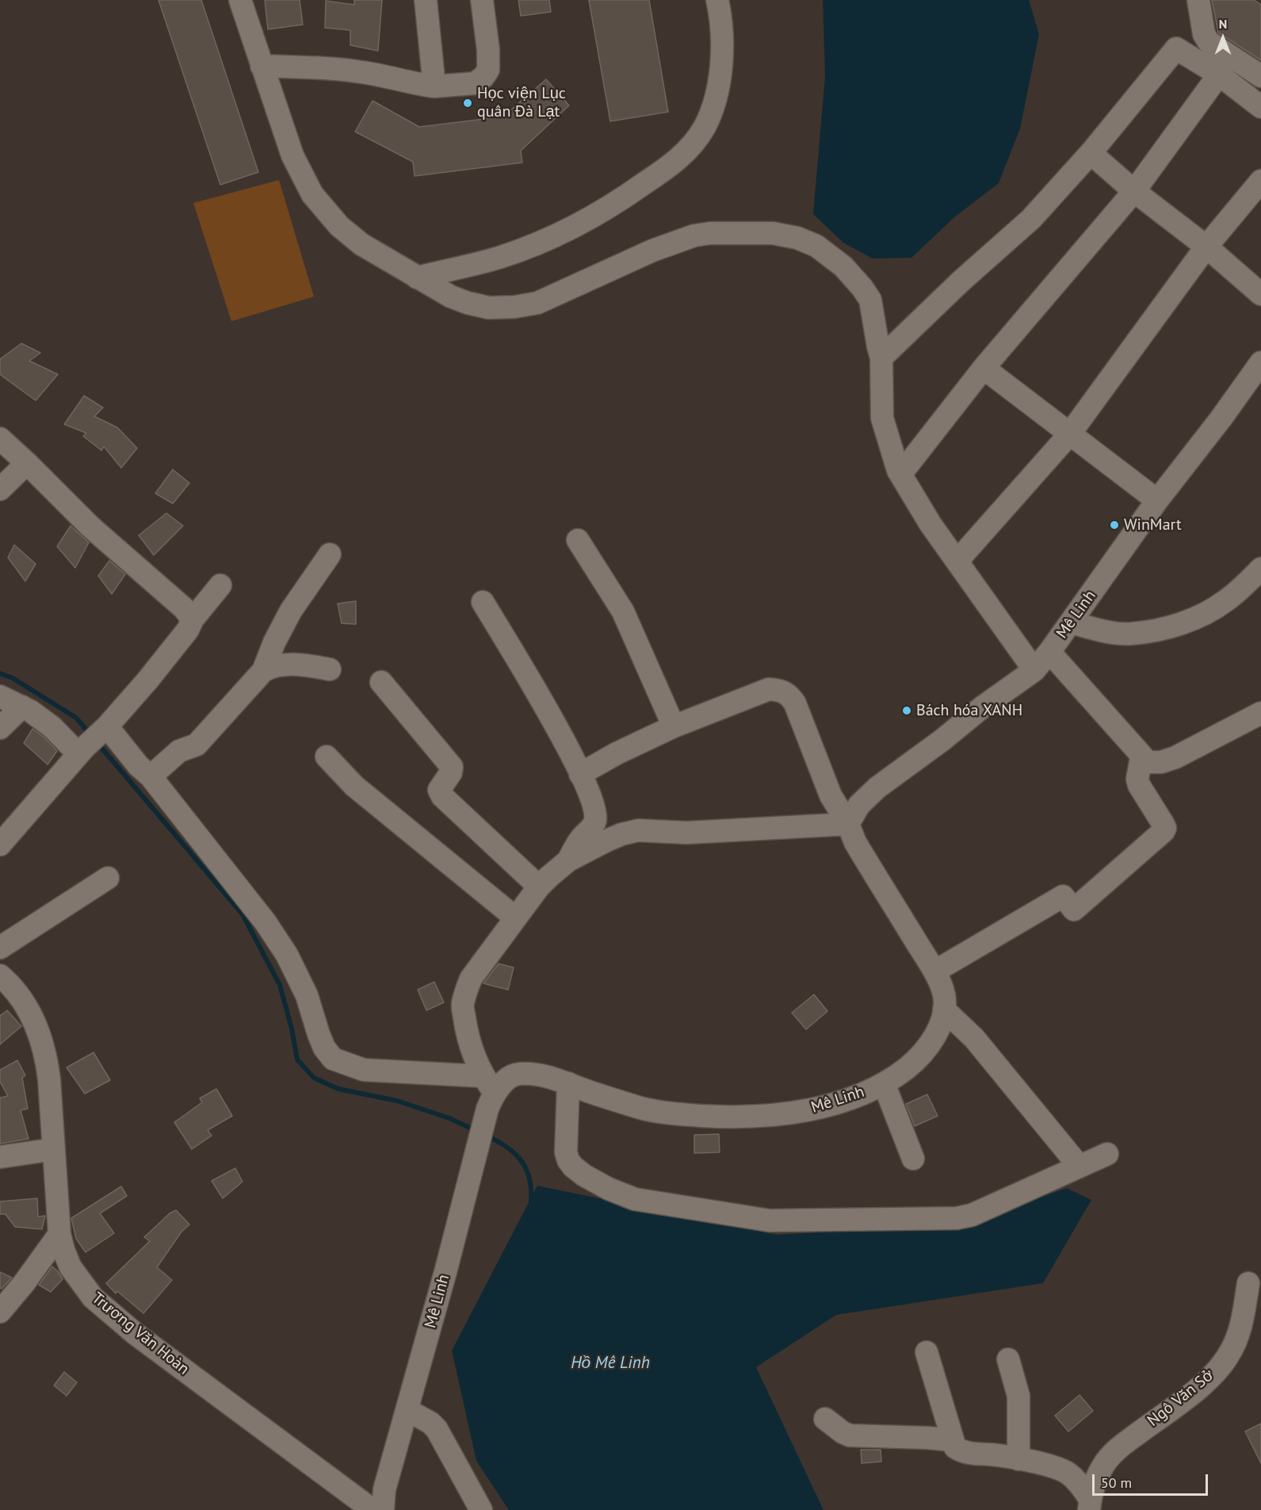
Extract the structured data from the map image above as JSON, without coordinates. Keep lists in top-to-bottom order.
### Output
{
  "streets": {
    "street": ["Mê Linh", "Trương Văn Hoàn", "Ngô Văn Sở"]
  },
  "water": ["Hồ Mê Linh"],
  "places": ["Học viện Lục quân Đà Lạt", "WinMart", "Bách hóa XANH"],
  "scale_bar": "50 m",
  "north": "top"
}
